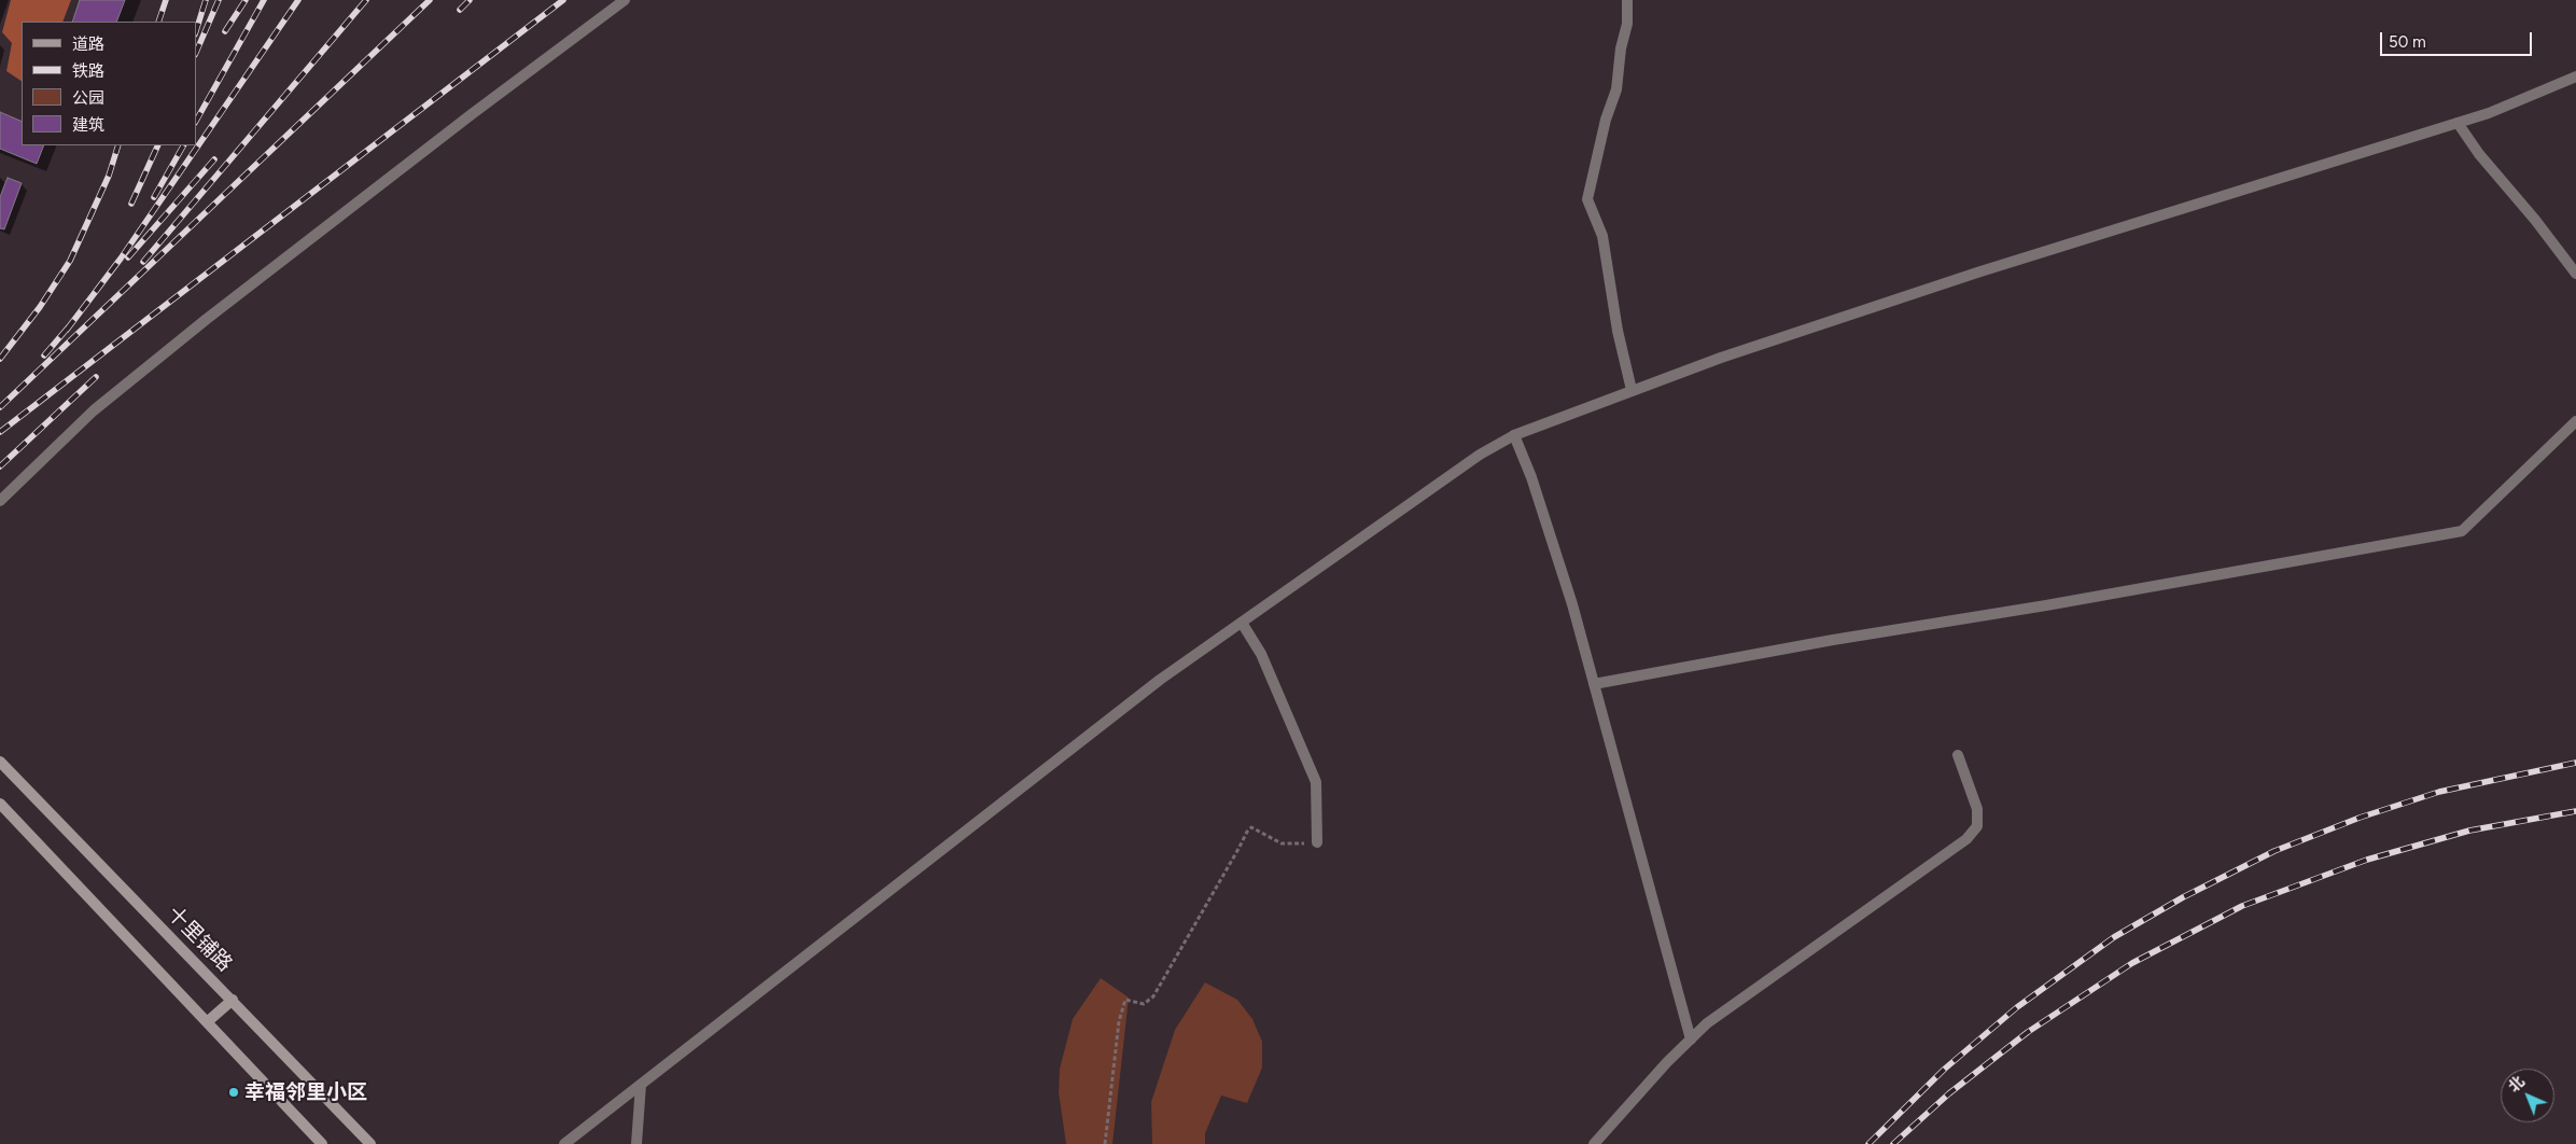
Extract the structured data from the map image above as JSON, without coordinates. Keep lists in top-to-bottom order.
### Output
{
  "streets": {
    "main road": ["十里铺路"]
  },
  "places": ["幸福邻里小区"],
  "legend": [
    "道路",
    "铁路",
    "公园",
    "建筑"
  ],
  "scale_bar": "50 m",
  "north": "top left"
}
